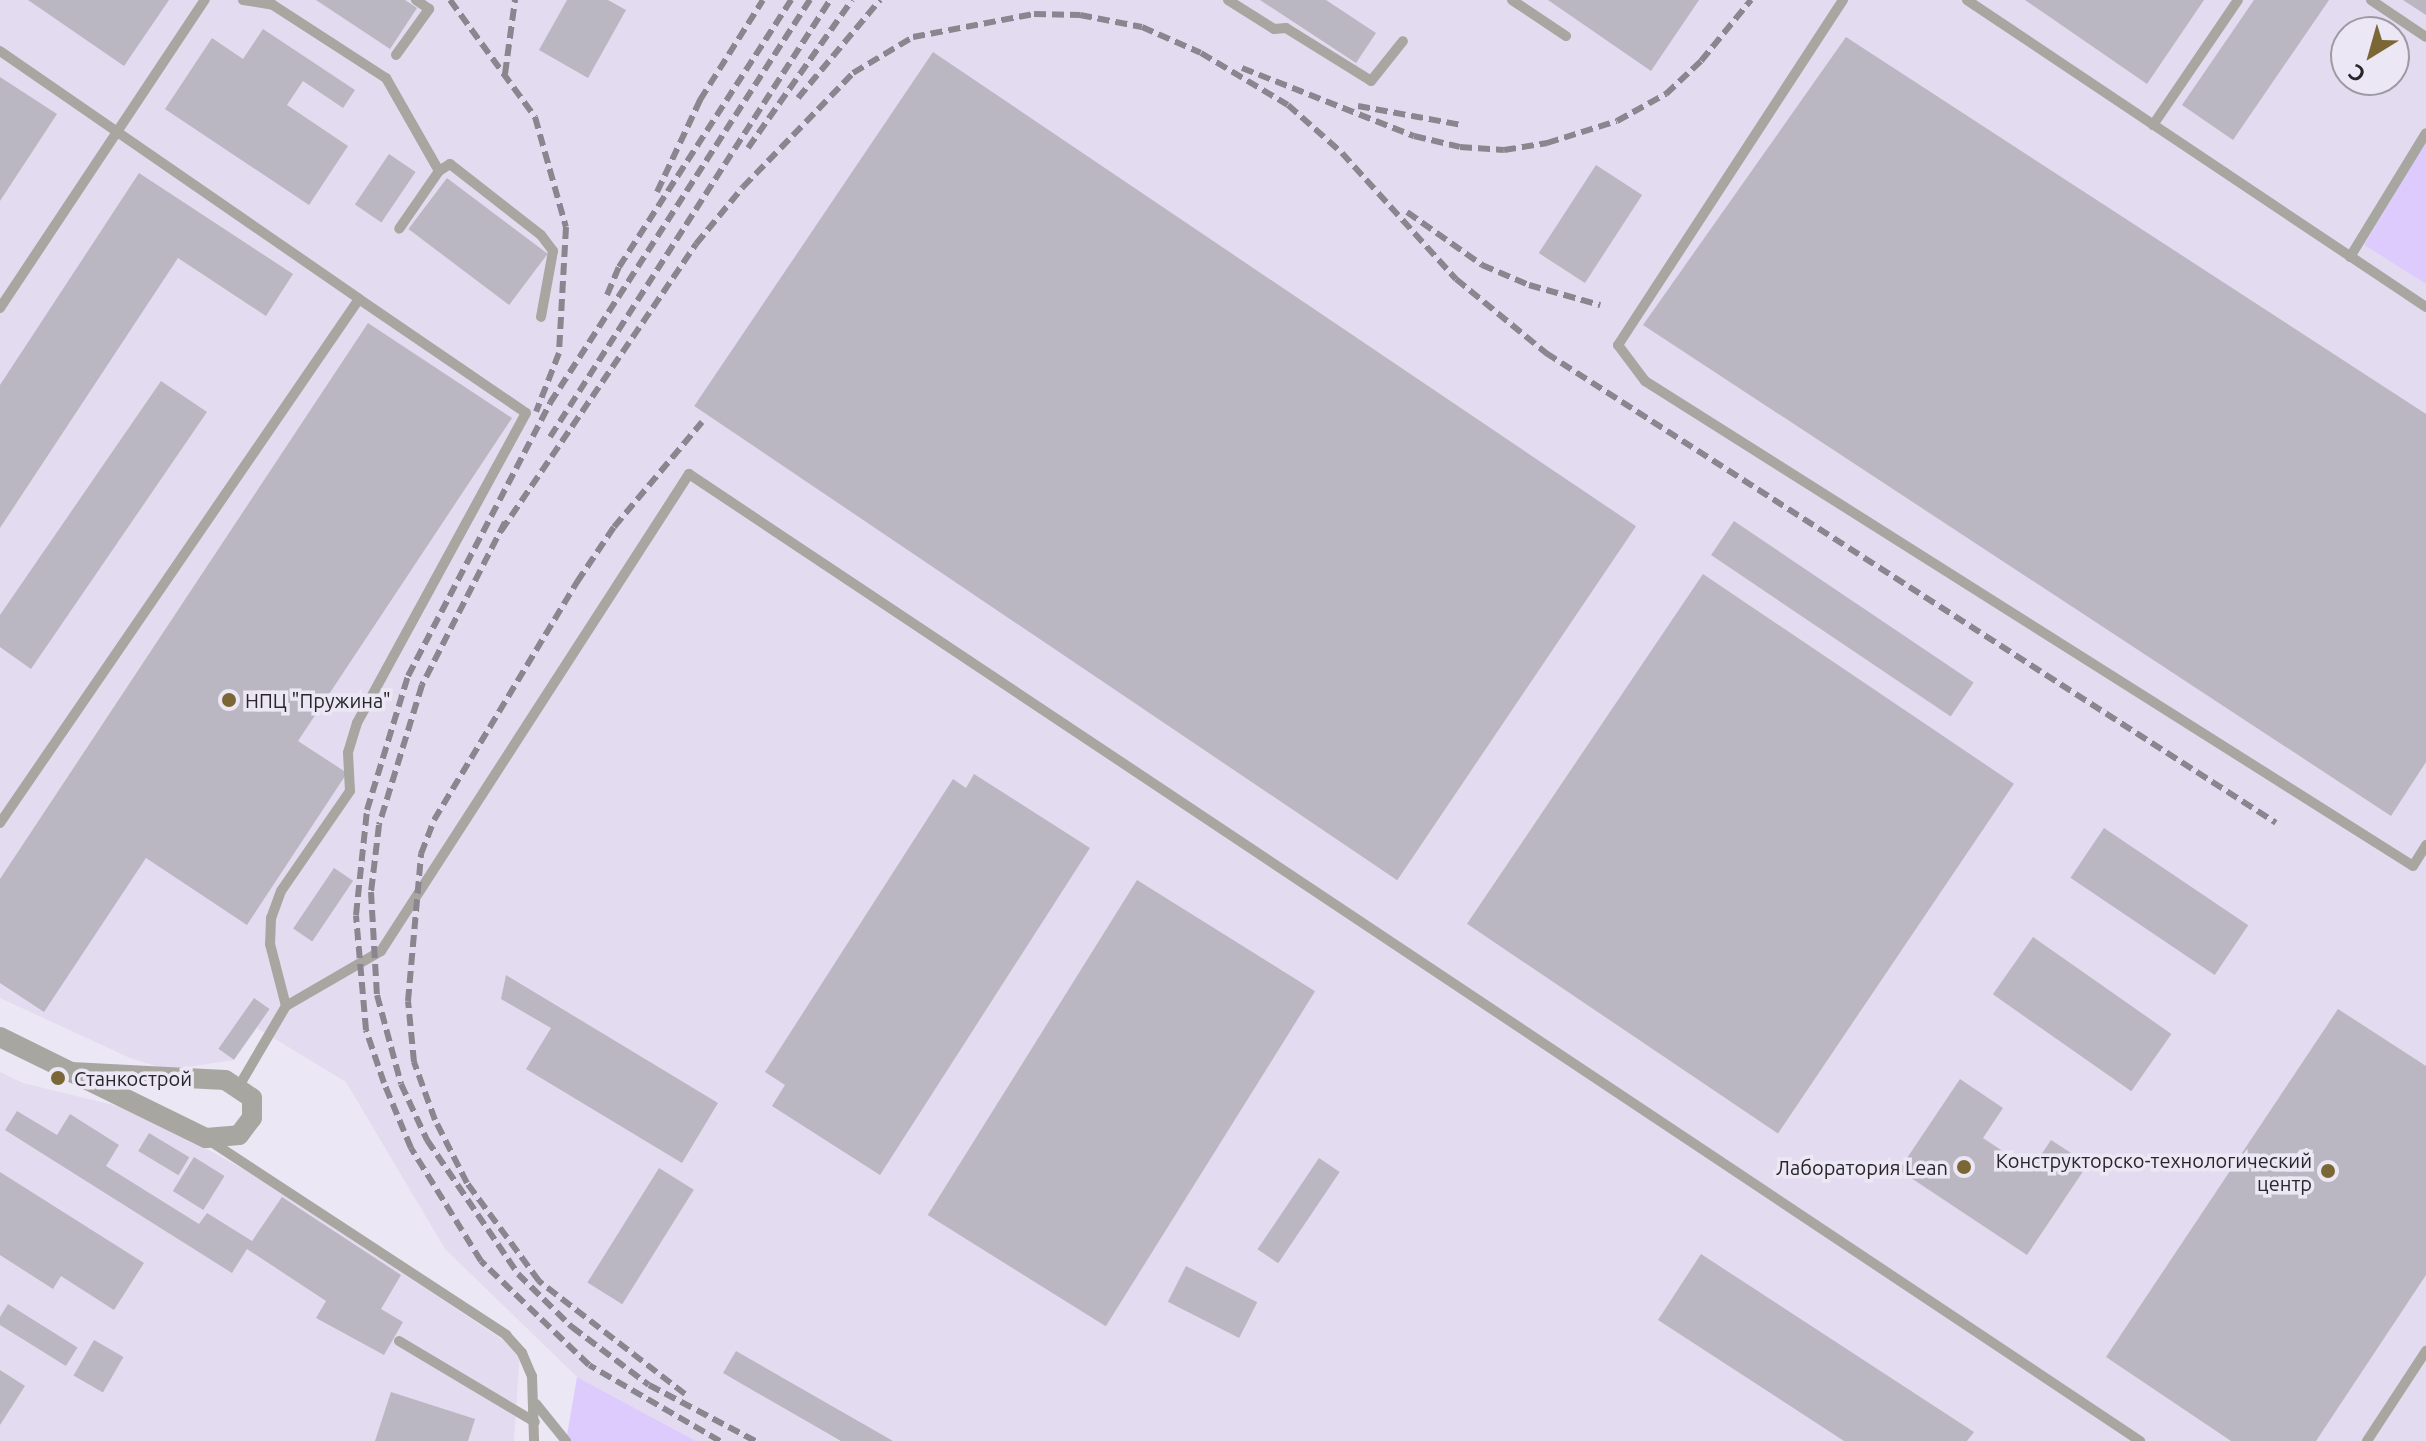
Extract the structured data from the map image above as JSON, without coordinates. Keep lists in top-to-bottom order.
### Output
{
  "places": [
    "НПЦ \"Пружина\"",
    "Станкострой",
    "Лаборатория Lean",
    "Конструкторско-технологический центр"
  ],
  "north": "bottom left"
}
